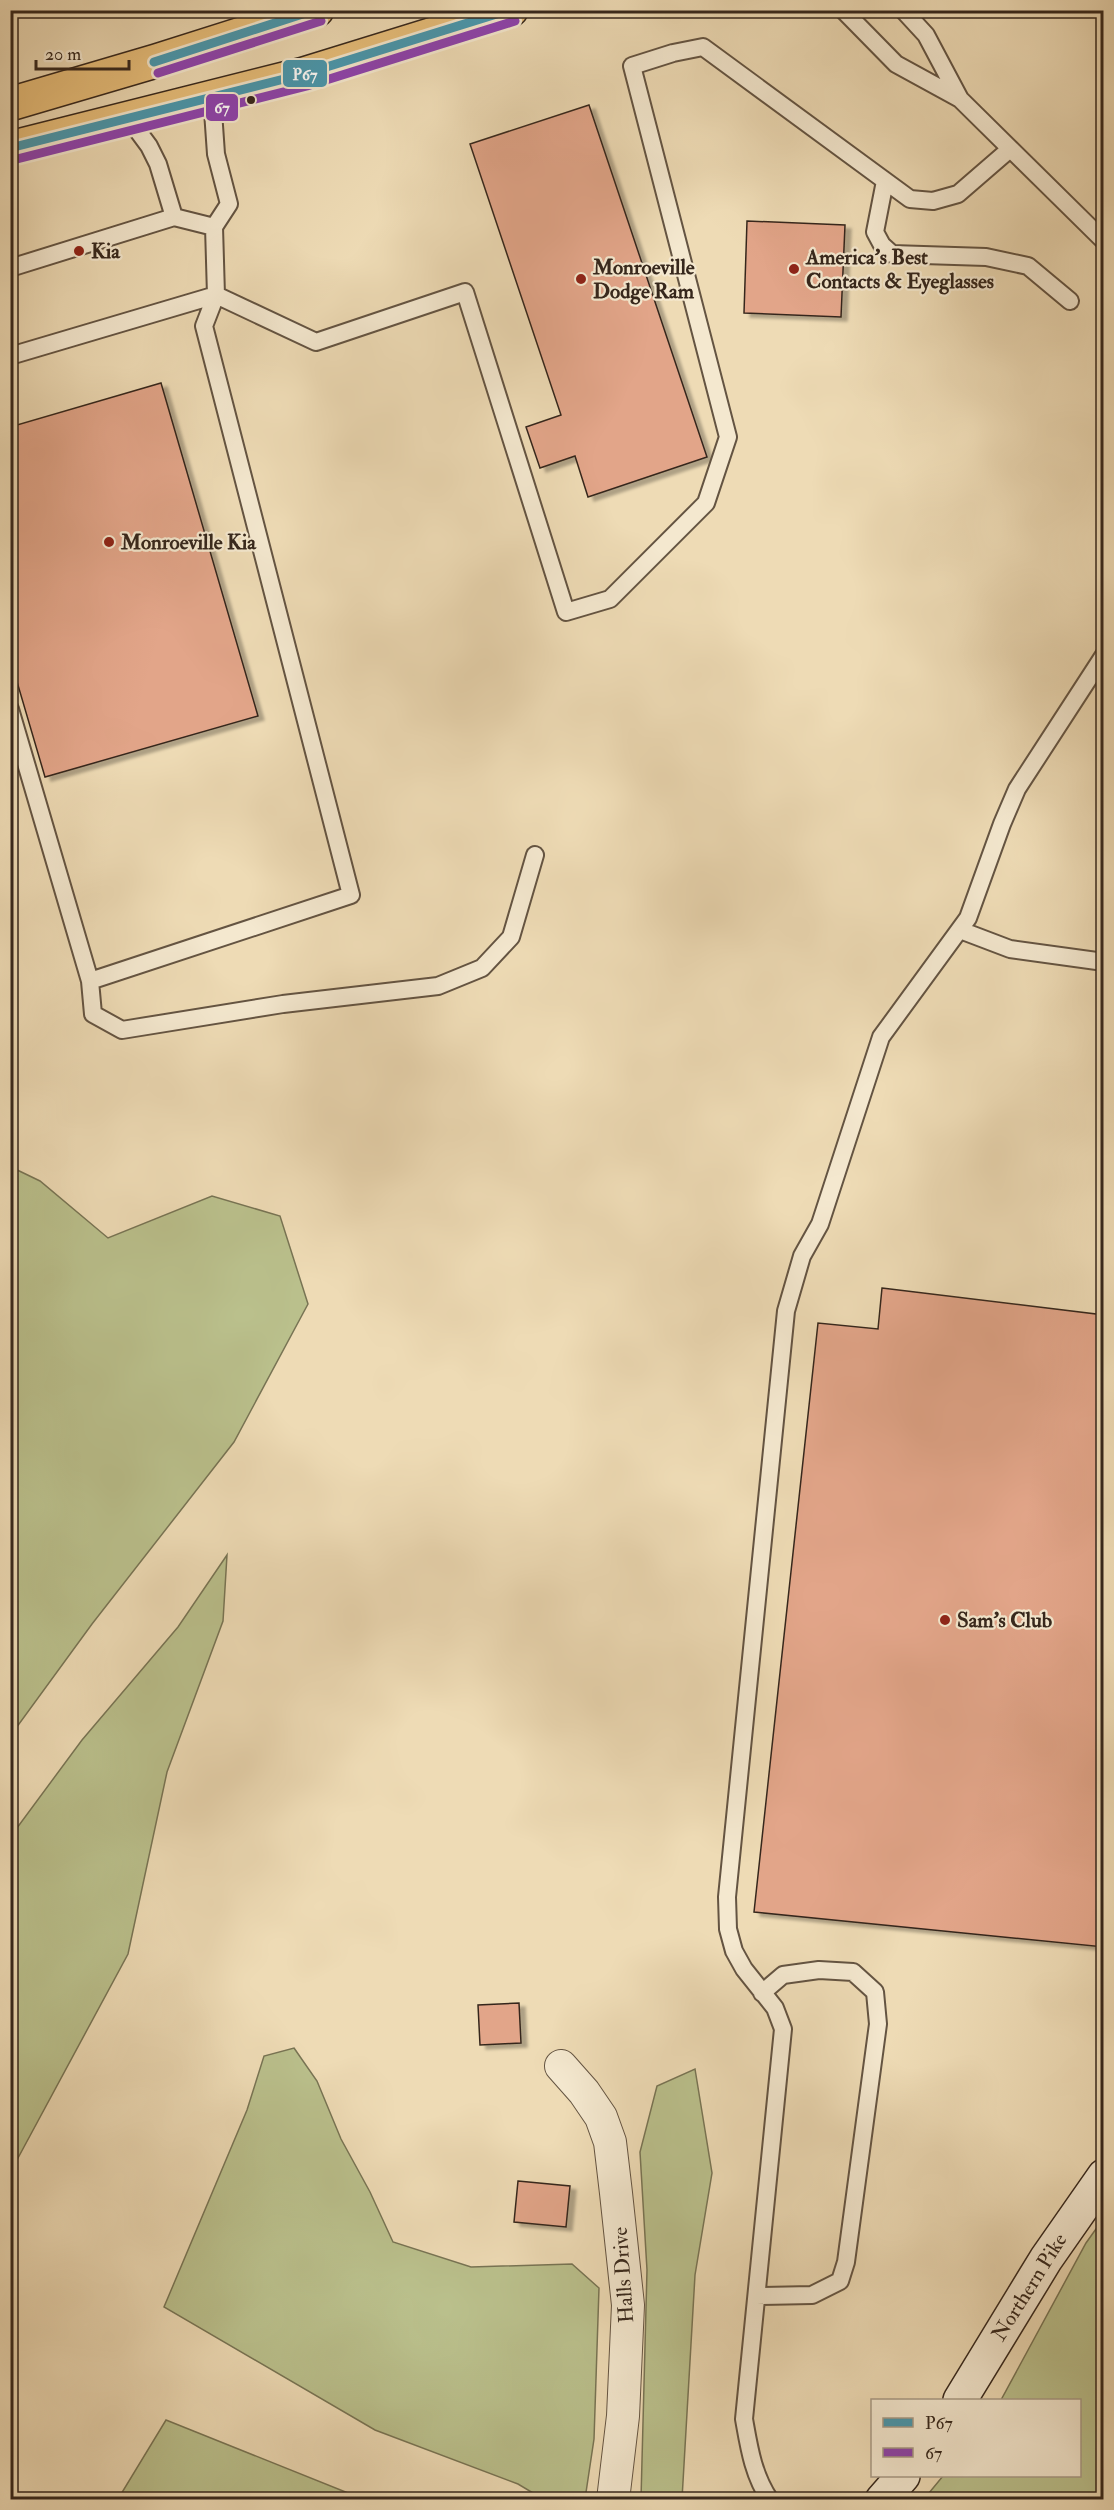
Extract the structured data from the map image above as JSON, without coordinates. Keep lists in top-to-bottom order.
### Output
{
  "streets": {
    "street": ["Halls Drive", "Northern Pike"]
  },
  "places": [
    "Kia",
    "America's Best Contacts & Eyeglasses",
    "Monroeville Dodge Ram",
    "Monroeville Kia",
    "Sam's Club"
  ],
  "lines": ["transit line P67", "transit line 67"],
  "legend": ["P67", "67"],
  "scale_bar": "20 m"
}
